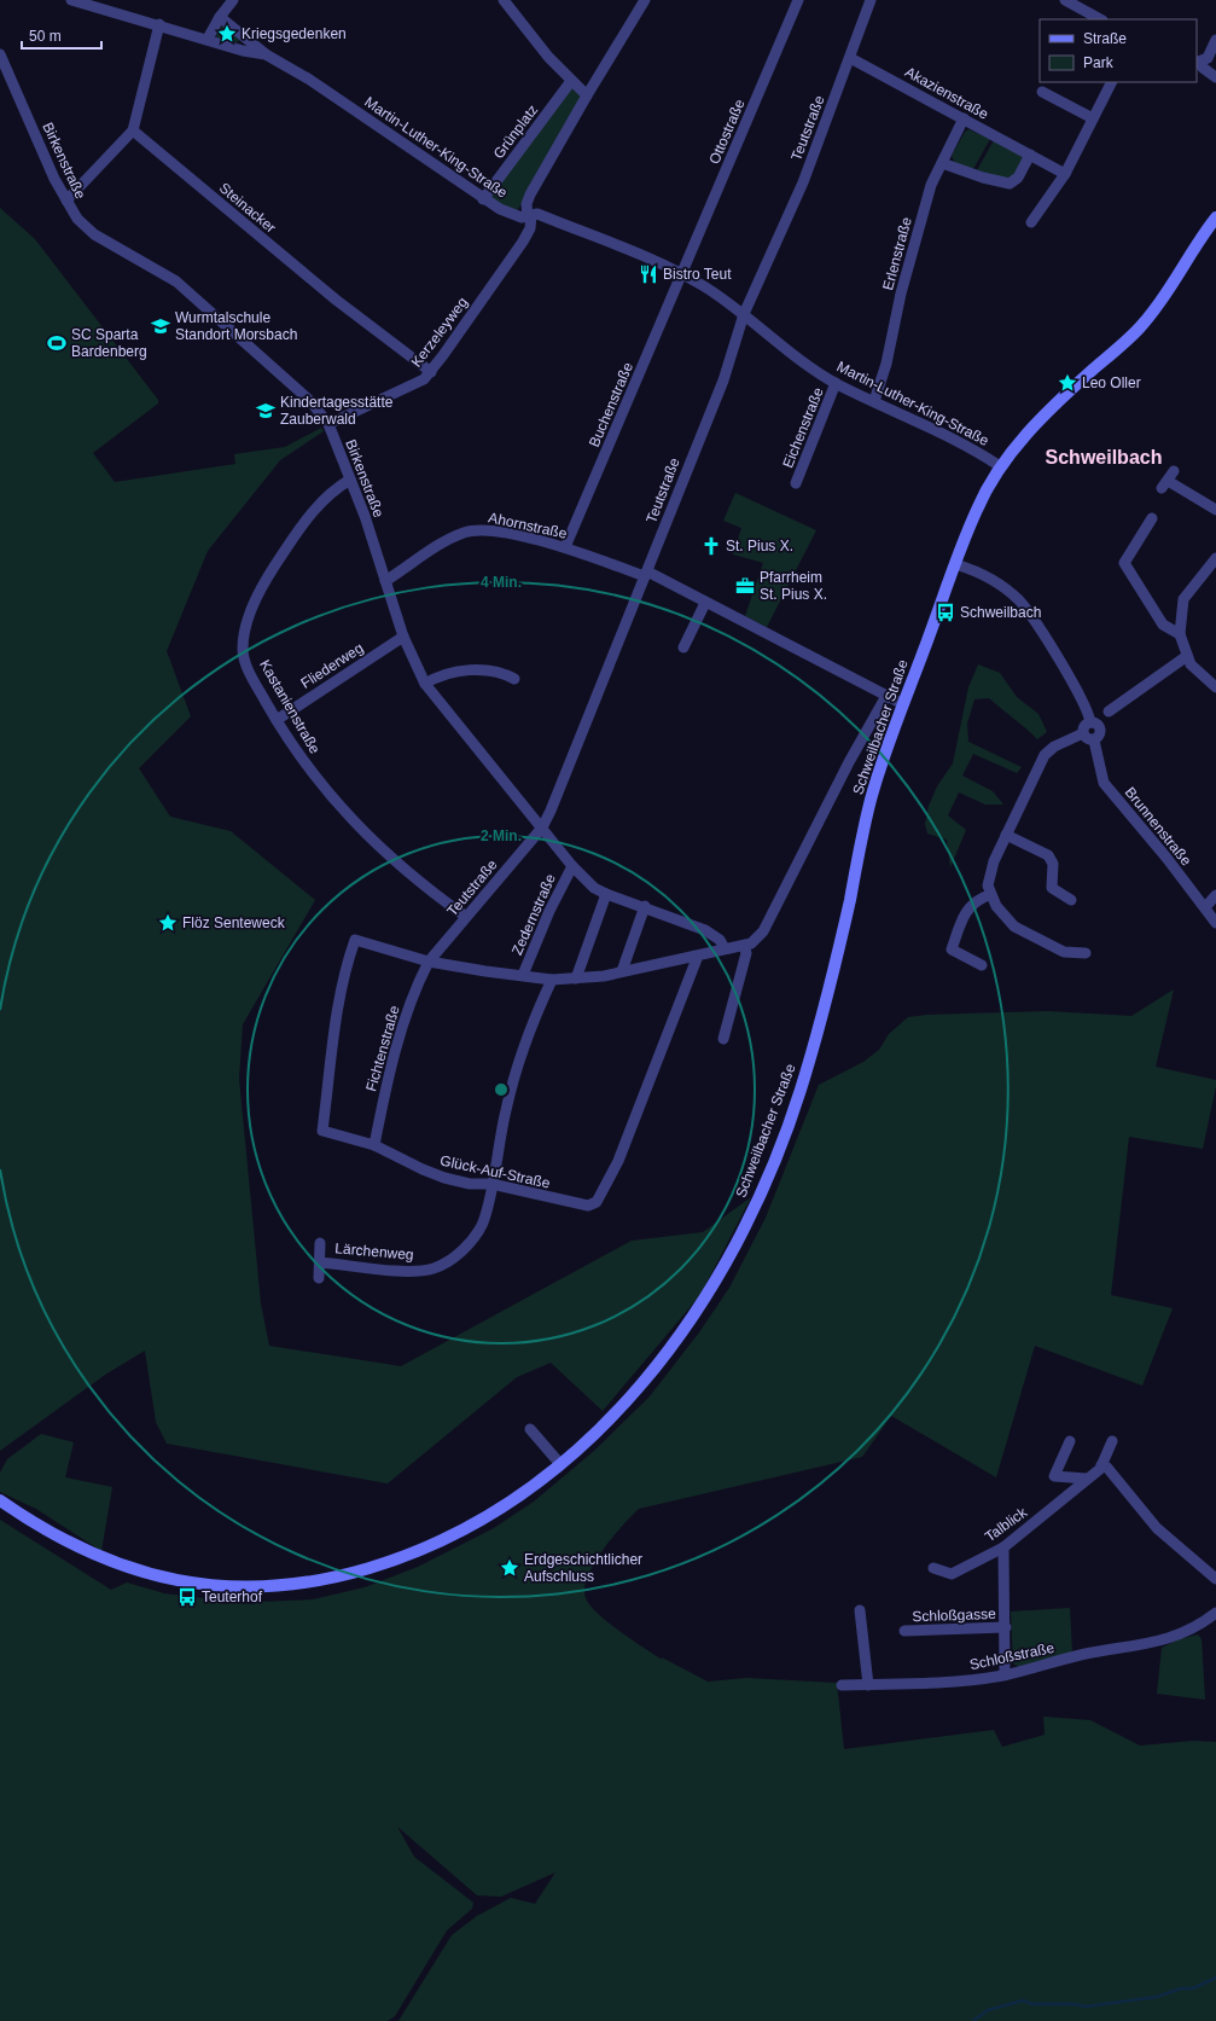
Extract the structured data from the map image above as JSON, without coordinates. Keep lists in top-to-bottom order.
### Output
{
  "streets": {
    "main road": ["Schweilbacher Straße"],
    "street": [
      "Akazienstraße",
      "Teutstraße",
      "Grünplatz",
      "Ottostraße",
      "Martin-Luther-King-Straße",
      "Birkenstraße",
      "Steinacker",
      "Erlenstraße",
      "Kerzeleyweg",
      "Buchenstraße",
      "Eichenstraße",
      "Ahornstraße",
      "Fliederweg",
      "Kastanienstraße",
      "Brunnenstraße",
      "Zedernstraße",
      "Fichtenstraße",
      "Glück-Auf-Straße",
      "Lärchenweg",
      "Talblick",
      "Schloßgasse",
      "Schloßstraße"
    ]
  },
  "crossings": [
    ["Akazienstraße", "Teutstraße"],
    ["Akazienstraße", "Erlenstraße"],
    ["Teutstraße", "Martin-Luther-King-Straße"],
    ["Teutstraße", "Birkenstraße"],
    ["Teutstraße", "Ahornstraße"],
    ["Teutstraße", "Kastanienstraße"],
    ["Teutstraße", "Zedernstraße"],
    ["Teutstraße", "Fichtenstraße"],
    ["Grünplatz", "Martin-Luther-King-Straße"],
    ["Ottostraße", "Martin-Luther-King-Straße"],
    ["Ottostraße", "Buchenstraße"],
    ["Martin-Luther-King-Straße", "Erlenstraße"],
    ["Martin-Luther-King-Straße", "Kerzeleyweg"],
    ["Martin-Luther-King-Straße", "Buchenstraße"],
    ["Martin-Luther-King-Straße", "Eichenstraße"],
    ["Martin-Luther-King-Straße", "Schweilbacher Straße"],
    ["Birkenstraße", "Kerzeleyweg"],
    ["Birkenstraße", "Ahornstraße"],
    ["Birkenstraße", "Fliederweg"],
    ["Birkenstraße", "Kastanienstraße"],
    ["Steinacker", "Kerzeleyweg"],
    ["Buchenstraße", "Ahornstraße"],
    ["Ahornstraße", "Schweilbacher Straße"],
    ["Fliederweg", "Kastanienstraße"],
    ["Schweilbacher Straße", "Brunnenstraße"],
    ["Schweilbacher Straße", "Zedernstraße"],
    ["Zedernstraße", "Fichtenstraße"],
    ["Zedernstraße", "Glück-Auf-Straße"],
    ["Zedernstraße", "Lärchenweg"],
    ["Fichtenstraße", "Glück-Auf-Straße"],
    ["Glück-Auf-Straße", "Lärchenweg"],
    ["Talblick", "Schloßgasse"],
    ["Schloßgasse", "Schloßstraße"]
  ],
  "districts": ["Schweilbach"],
  "places": {
    "place": [
      "Kriegsgedenken",
      "Leo Oller",
      "Flöz Senteweck",
      "Erdgeschichtlicher Aufschluss"
    ],
    "restaurant": ["Bistro Teut"],
    "school or university": ["Wurmtalschule Standort Morsbach", "Kindertagesstätte Zauberwald"],
    "sports": ["SC Sparta Bardenberg"],
    "church": ["St. Pius X."],
    "office": ["Pfarrheim St. Pius X."],
    "bus stop": ["Schweilbach", "Teuterhof"]
  },
  "legend": ["Straße", "Park"],
  "scale_bar": "50 m",
  "rings": ["4 Min.", "2 Min."]
}
